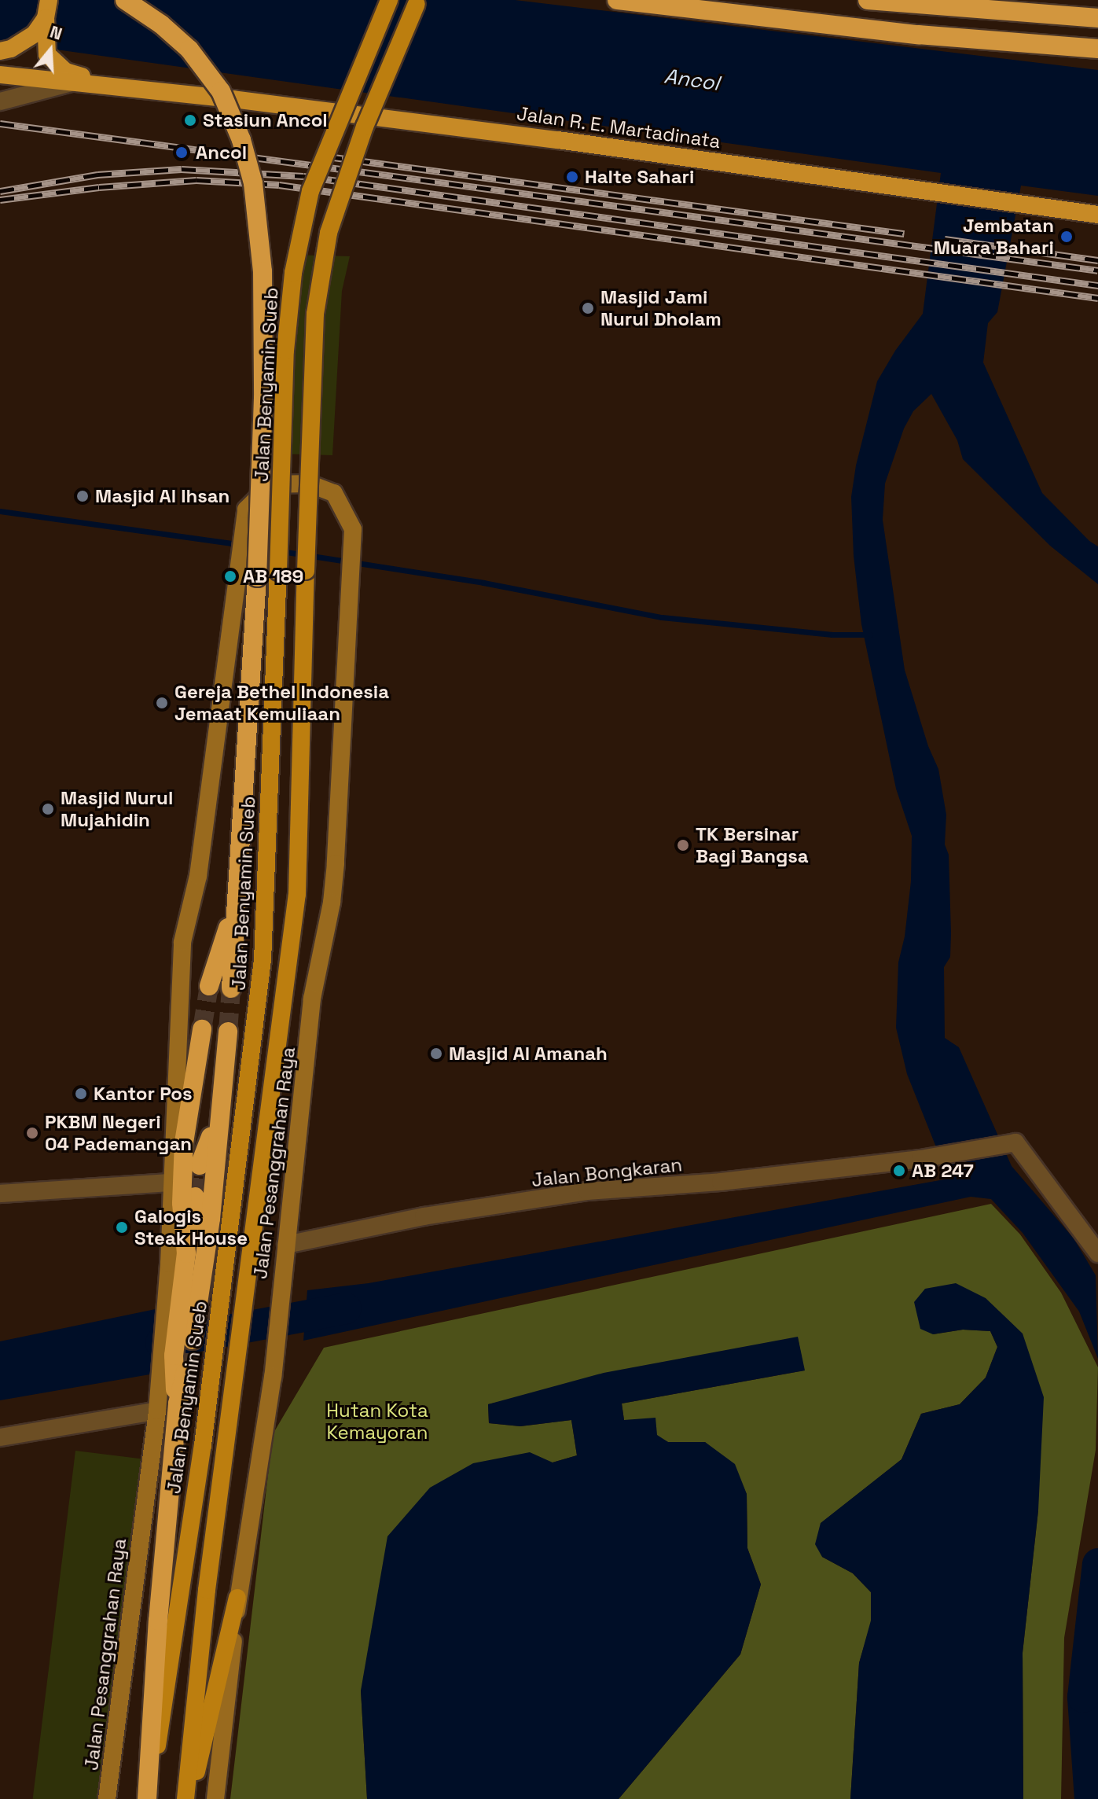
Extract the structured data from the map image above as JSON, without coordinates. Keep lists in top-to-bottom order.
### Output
{
  "streets": {
    "highway": ["Jalan R. E. Martadinata"],
    "main road": ["Jalan Benyamin Sueb", "Jalan Pesanggrahan Raya"],
    "street": ["Jalan Bongkaran"]
  },
  "crossings": [
    ["Jalan Benyamin Sueb", "Jalan Pesanggrahan Raya"],
    ["Jalan Pesanggrahan Raya", "Jalan Bongkaran"]
  ],
  "water": ["Ancol"],
  "parks": ["Hutan Kota Kemayoran"],
  "places": [
    "Stasiun Ancol",
    "Ancol",
    "Halte Sahari",
    "Jembatan Muara Bahari",
    "Masjid Jami Nurul Dholam",
    "Masjid Al Ihsan",
    "AB 189",
    "Gereja Bethel Indonesia Jemaat Kemuliaan",
    "Masjid Nurul Mujahidin",
    "TK Bersinar Bagi Bangsa",
    "Masjid Al Amanah",
    "Kantor Pos",
    "PKBM Negeri 04 Pademangan",
    "AB 247",
    "Galogis Steak House"
  ],
  "north": "top"
}
